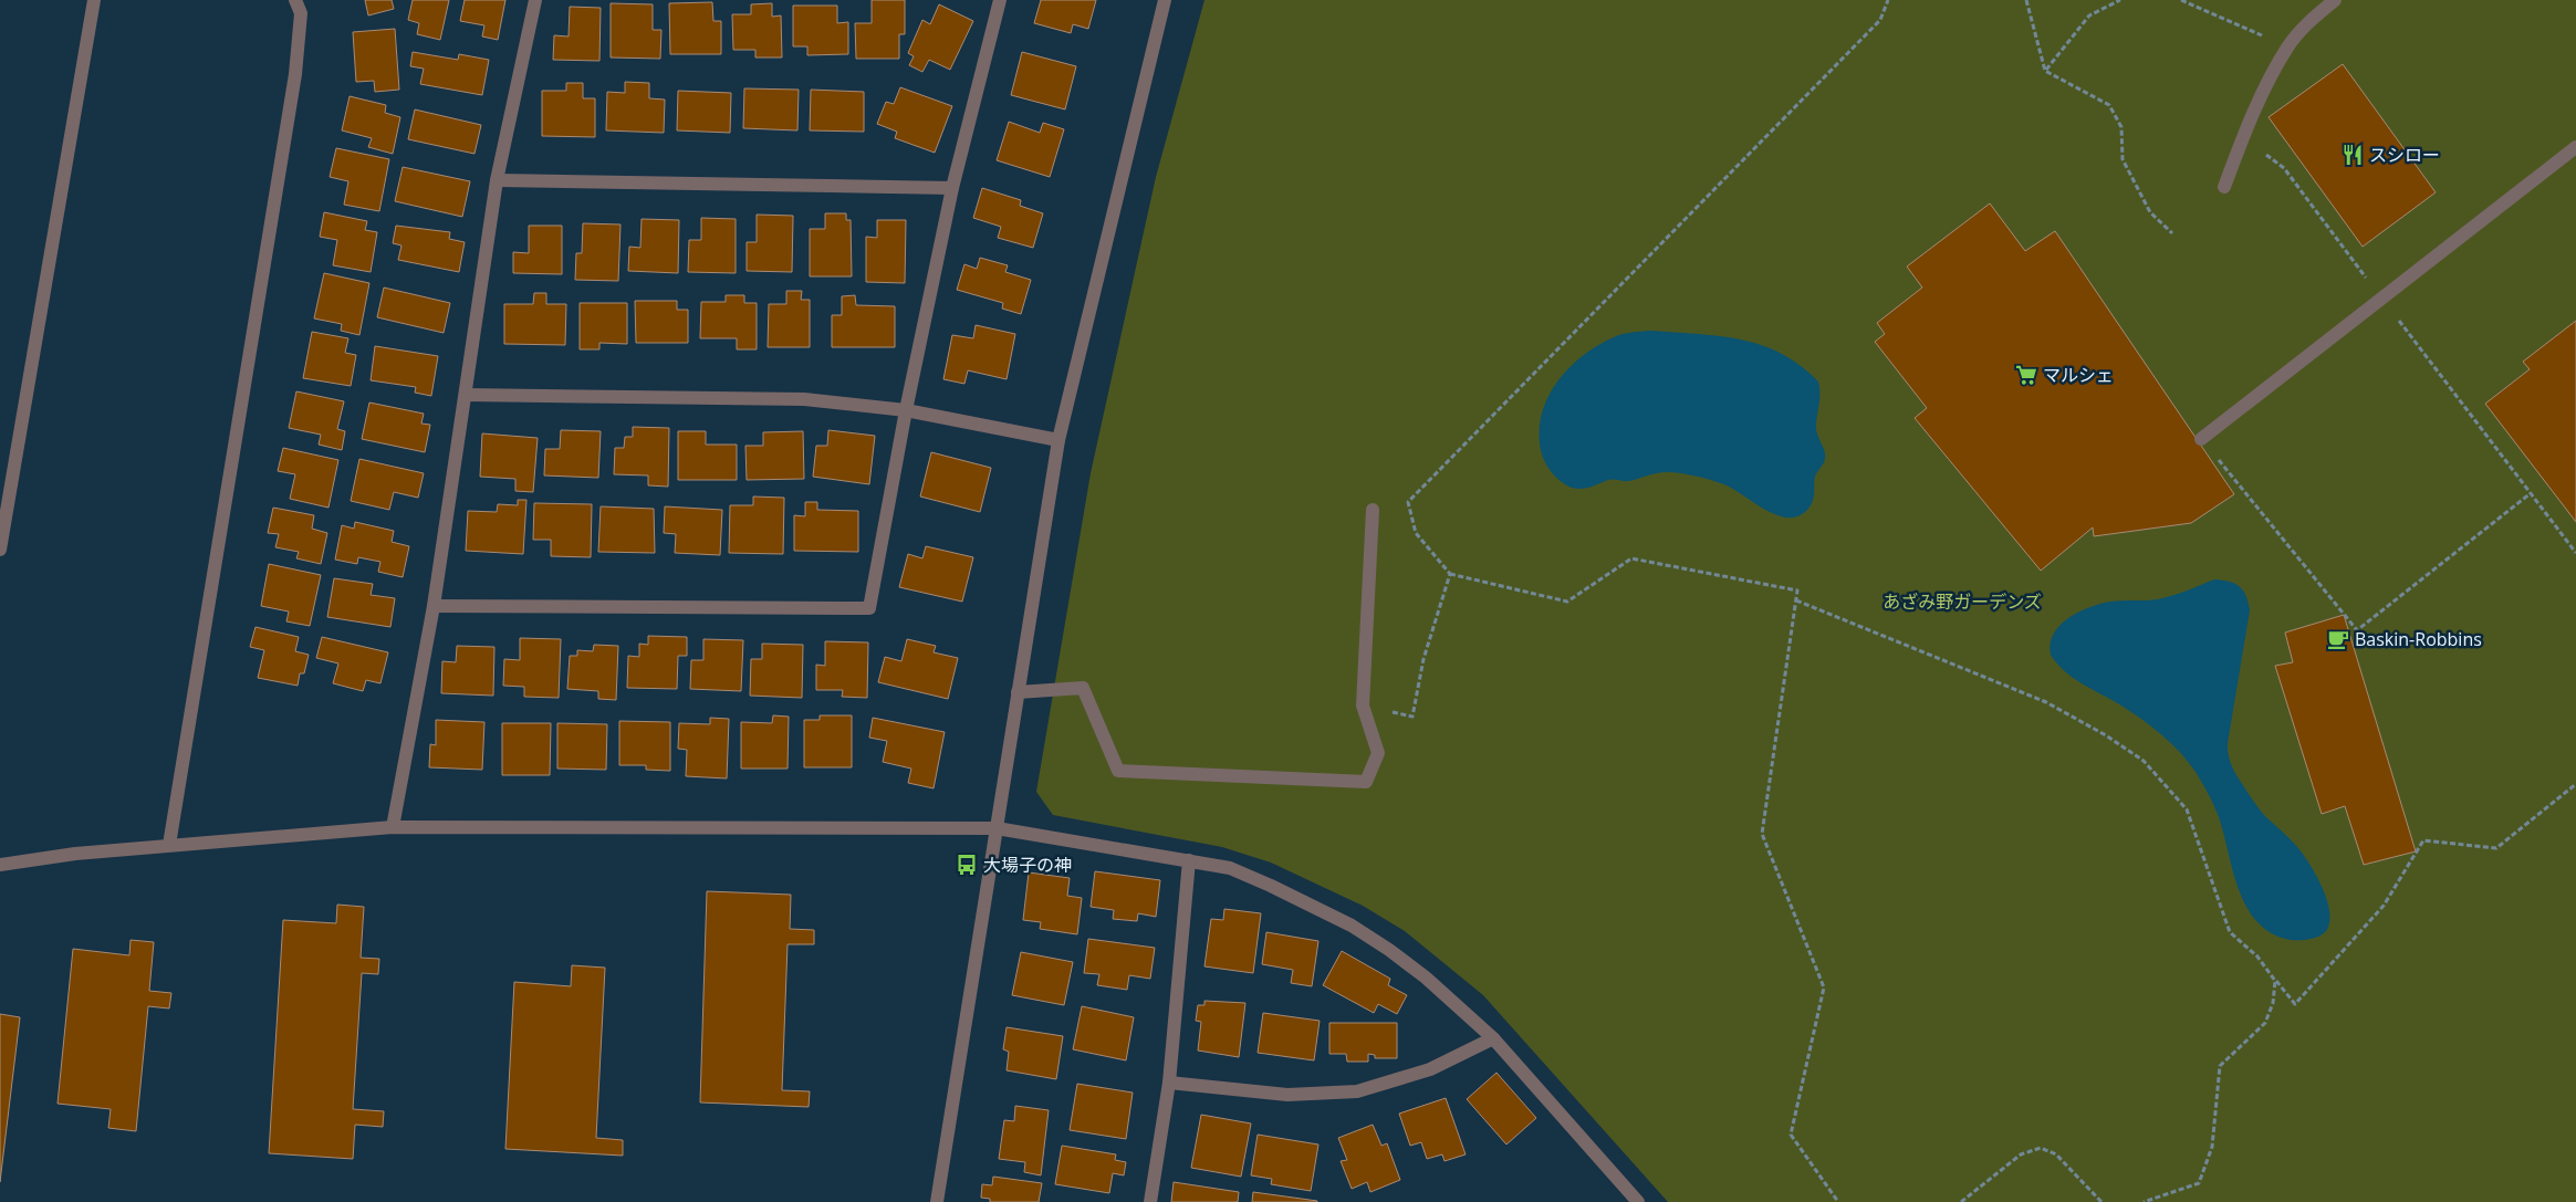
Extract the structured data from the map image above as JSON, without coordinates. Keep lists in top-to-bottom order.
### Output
{
  "parks": ["あざみ野ガーデンズ"],
  "places": {
    "restaurant": ["スシロー"],
    "supermarket": ["マルシェ"],
    "cafe": ["Baskin-Robbins"],
    "bus stop": ["大場子の神"]
  }
}
